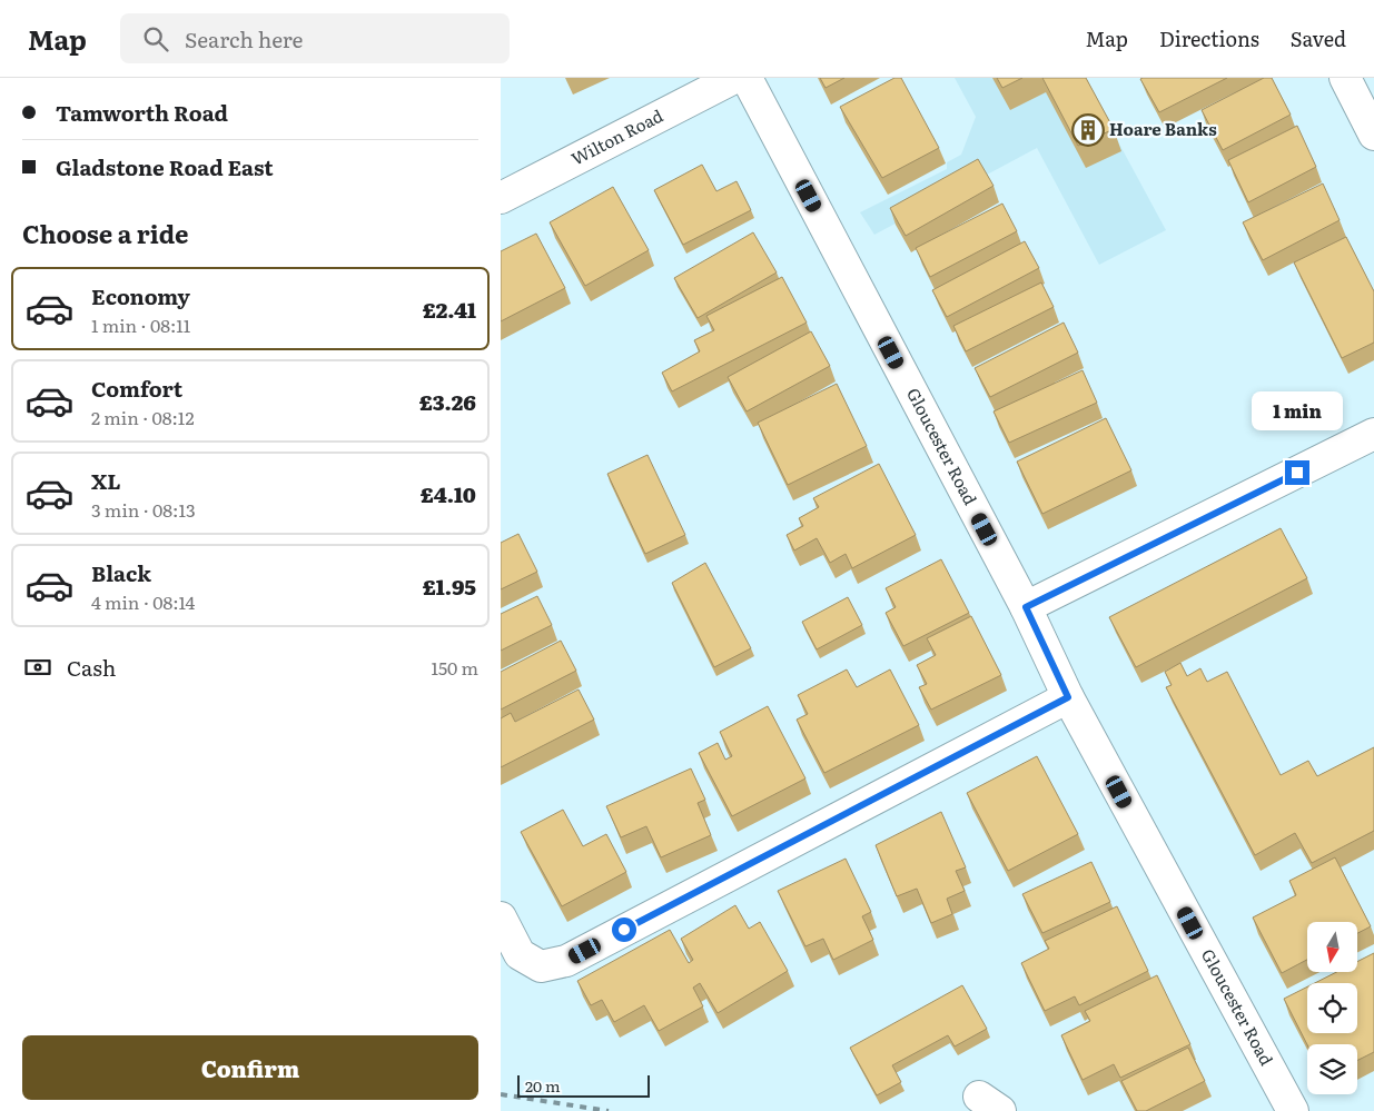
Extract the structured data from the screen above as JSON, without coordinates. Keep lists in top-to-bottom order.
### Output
{
  "streets": {
    "street": ["Wilton Road", "Gloucester Road"]
  },
  "places": {
    "building": ["Hoare Banks"]
  },
  "scale_bar": "20 m",
  "north": "bottom",
  "page": {
    "header": "Map",
    "search": "Search here",
    "nav": ["Map", "Directions", "Saved"],
    "banner": ["Tamworth Road", "Gladstone Road East"],
    "heading": "Choose a ride",
    "list": [
      {
        "name": "Economy",
        "note": "1 min · 08:11",
        "value": "£2.41"
      },
      {
        "name": "Comfort",
        "note": "2 min · 08:12",
        "value": "£3.26"
      },
      {
        "name": "XL",
        "note": "3 min · 08:13",
        "value": "£4.10"
      },
      {
        "name": "Black",
        "note": "4 min · 08:14",
        "value": "£1.95"
      }
    ],
    "bubble": "1 min",
    "pay": ["Cash", "150 m"],
    "buttons": "Confirm",
    "scale": "20 m"
  }
}
